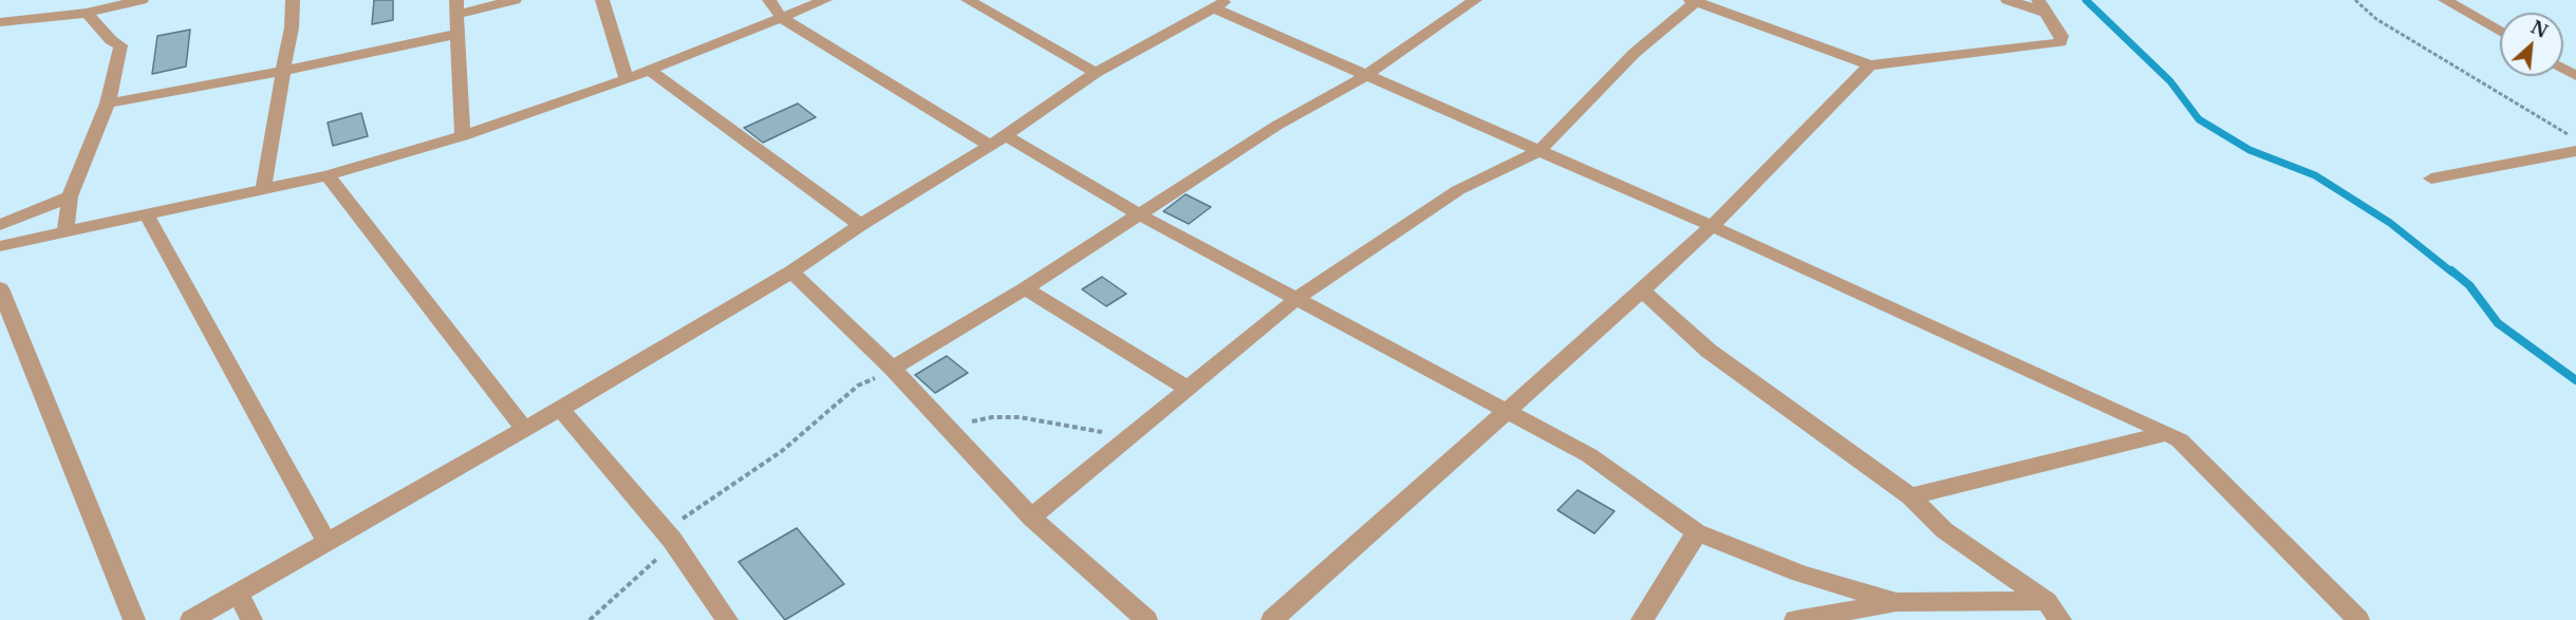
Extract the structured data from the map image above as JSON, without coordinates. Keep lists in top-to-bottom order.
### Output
{
  "north": "top right"
}
